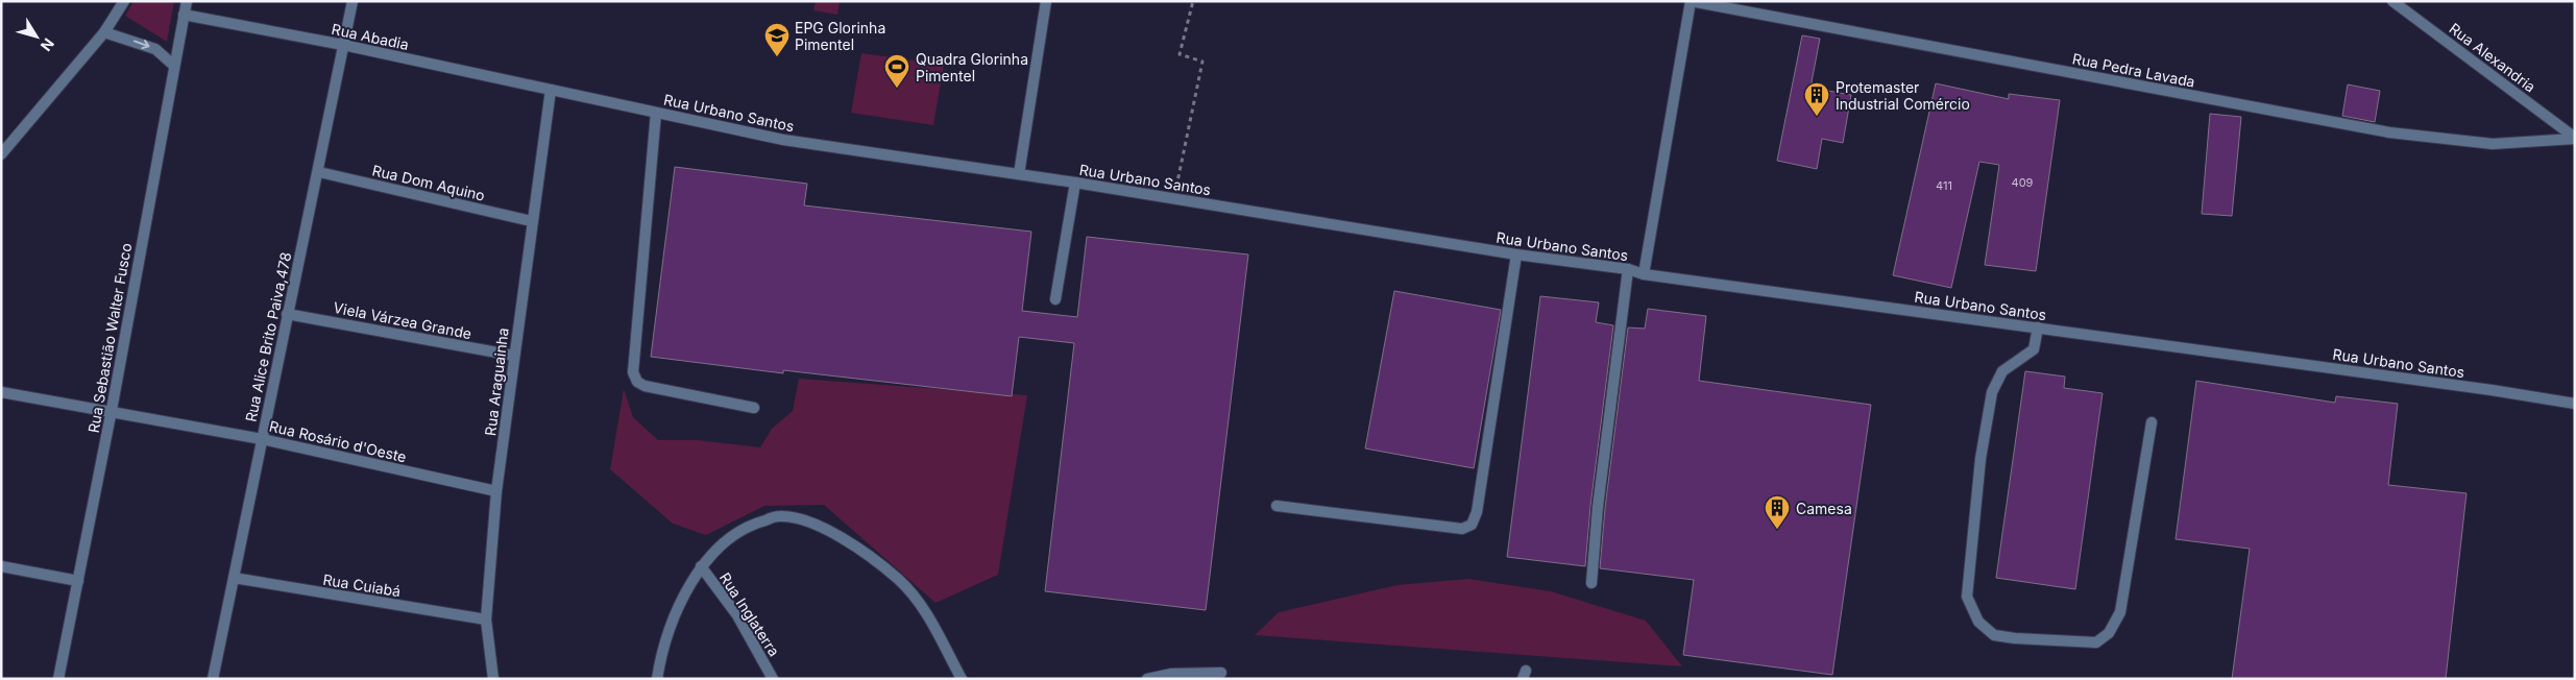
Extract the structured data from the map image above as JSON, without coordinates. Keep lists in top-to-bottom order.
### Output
{
  "streets": {
    "street": [
      "Rua Abadia",
      "Rua Alexandria",
      "Rua Pedra Lavada",
      "Rua Urbano Santos",
      "Rua Dom Aquino",
      "Viela Várzea Grande",
      "Rua Alice Brito Paiva,478",
      "Rua Sebastião Walter Fusco",
      "Rua Araguainha",
      "Rua Rosário d'Oeste",
      "Rua Cuiabá",
      "Rua Inglaterra"
    ]
  },
  "crossings": [
    ["Rua Abadia", "Rua Urbano Santos"],
    ["Rua Abadia", "Rua Alice Brito Paiva,478"],
    ["Rua Abadia", "Rua Sebastião Walter Fusco"],
    ["Rua Abadia", "Rua Araguainha"],
    ["Rua Alexandria", "Rua Pedra Lavada"],
    ["Rua Urbano Santos", "Rua Araguainha"],
    ["Rua Dom Aquino", "Rua Alice Brito Paiva,478"],
    ["Rua Dom Aquino", "Rua Araguainha"],
    ["Viela Várzea Grande", "Rua Alice Brito Paiva,478"],
    ["Viela Várzea Grande", "Rua Araguainha"],
    ["Rua Alice Brito Paiva,478", "Rua Rosário d'Oeste"],
    ["Rua Alice Brito Paiva,478", "Rua Cuiabá"],
    ["Rua Sebastião Walter Fusco", "Rua Rosário d'Oeste"],
    ["Rua Araguainha", "Rua Rosário d'Oeste"],
    ["Rua Araguainha", "Rua Cuiabá"]
  ],
  "places": {
    "school or university": ["EPG Glorinha Pimentel"],
    "sports": ["Quadra Glorinha Pimentel"],
    "building": ["Protemaster Industrial Comércio", "Camesa"]
  },
  "house_numbers": ["409", "411"],
  "north": "bottom right"
}
